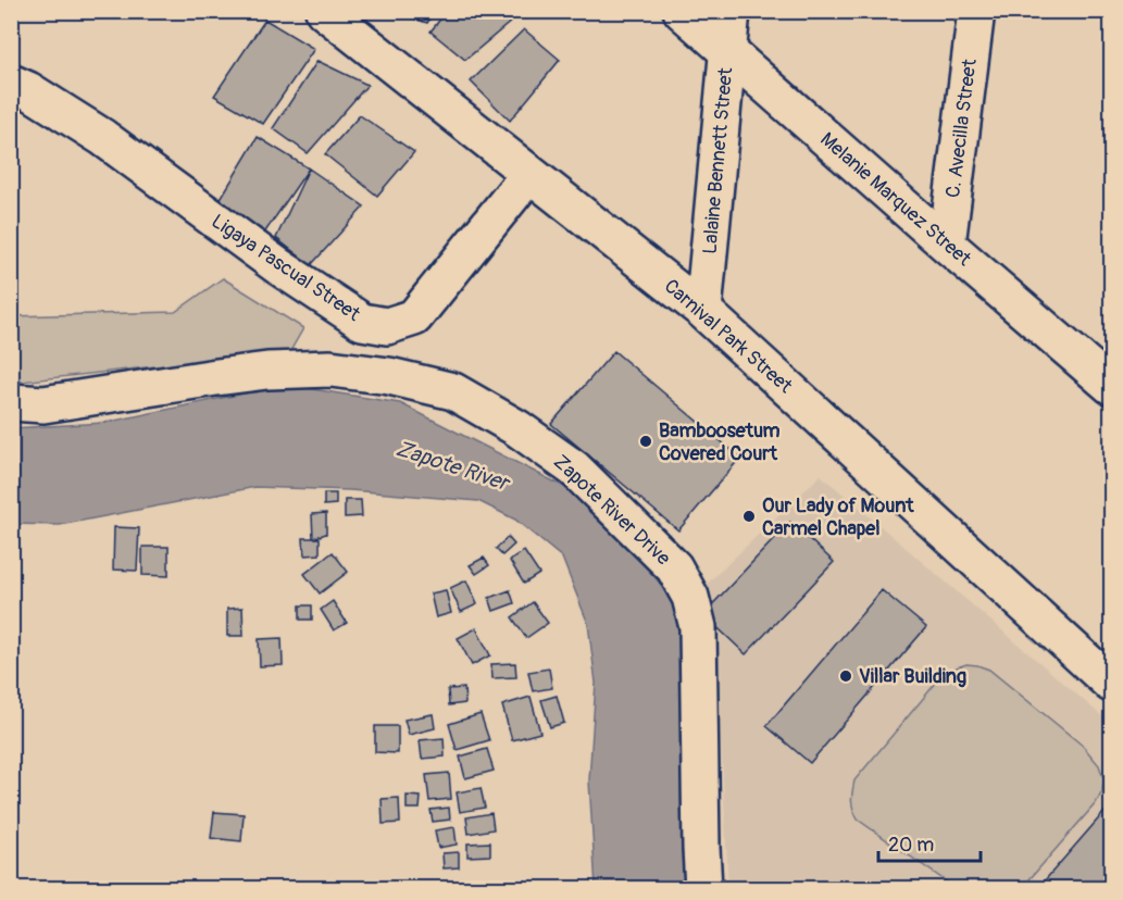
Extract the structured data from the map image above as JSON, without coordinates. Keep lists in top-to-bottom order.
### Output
{
  "streets": {
    "street": [
      "C. Avecilla Street",
      "Lalaine Bennett Street",
      "Melanie Marquez Street",
      "Ligaya Pascual Street",
      "Carnival Park Street",
      "Zapote River Drive"
    ]
  },
  "crossings": [
    ["C. Avecilla Street", "Melanie Marquez Street"],
    ["Lalaine Bennett Street", "Melanie Marquez Street"],
    ["Lalaine Bennett Street", "Carnival Park Street"],
    ["Ligaya Pascual Street", "Carnival Park Street"]
  ],
  "water": ["Zapote River"],
  "places": ["Bamboosetum Covered Court", "Our Lady of Mount Carmel Chapel", "Villar Building"],
  "scale_bar": "20 m"
}
